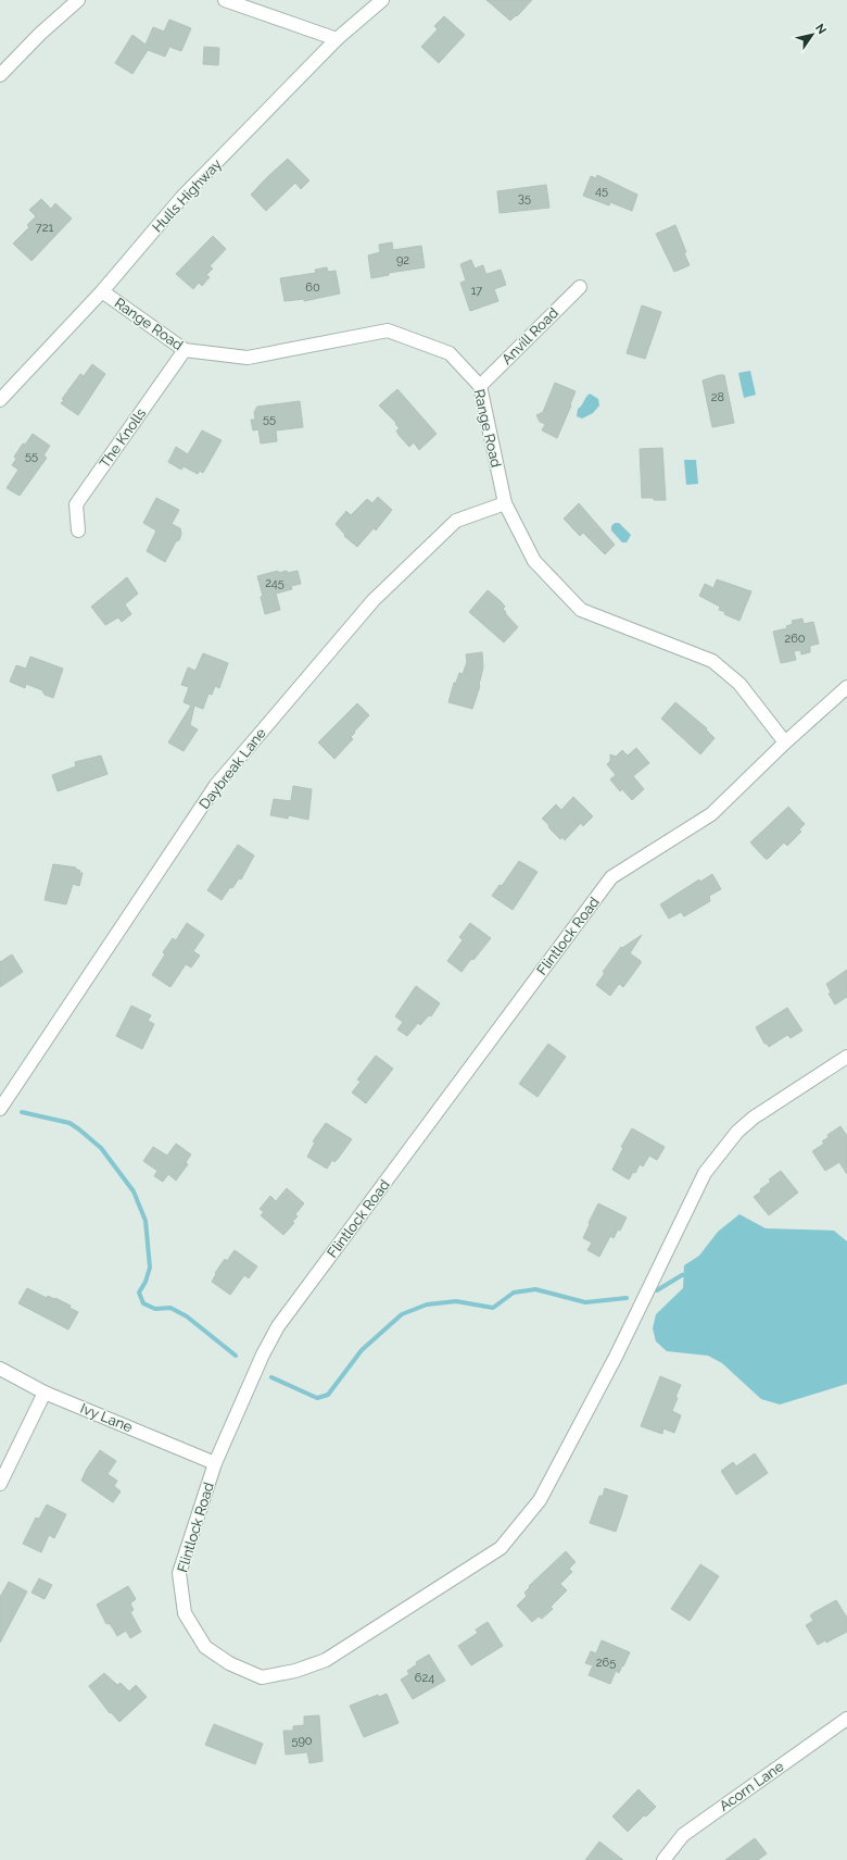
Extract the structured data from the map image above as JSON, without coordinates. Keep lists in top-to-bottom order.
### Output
{
  "streets": {
    "street": [
      "Hulls Highway",
      "Range Road",
      "Anvill Road",
      "The Knolls",
      "Daybreak Lane",
      "Flintlock Road",
      "Ivy Lane",
      "Acorn Lane"
    ]
  },
  "crossings": [
    ["Hulls Highway", "Range Road"],
    ["Range Road", "Anvill Road"],
    ["Range Road", "The Knolls"],
    ["Range Road", "Daybreak Lane"],
    ["Range Road", "Flintlock Road"],
    ["Flintlock Road", "Ivy Lane"]
  ],
  "house_numbers": [
    "45",
    "35",
    "721",
    "92",
    "60",
    "17",
    "28",
    "55",
    "55",
    "245",
    "260",
    "265",
    "624",
    "590"
  ],
  "north": "top right"
}
